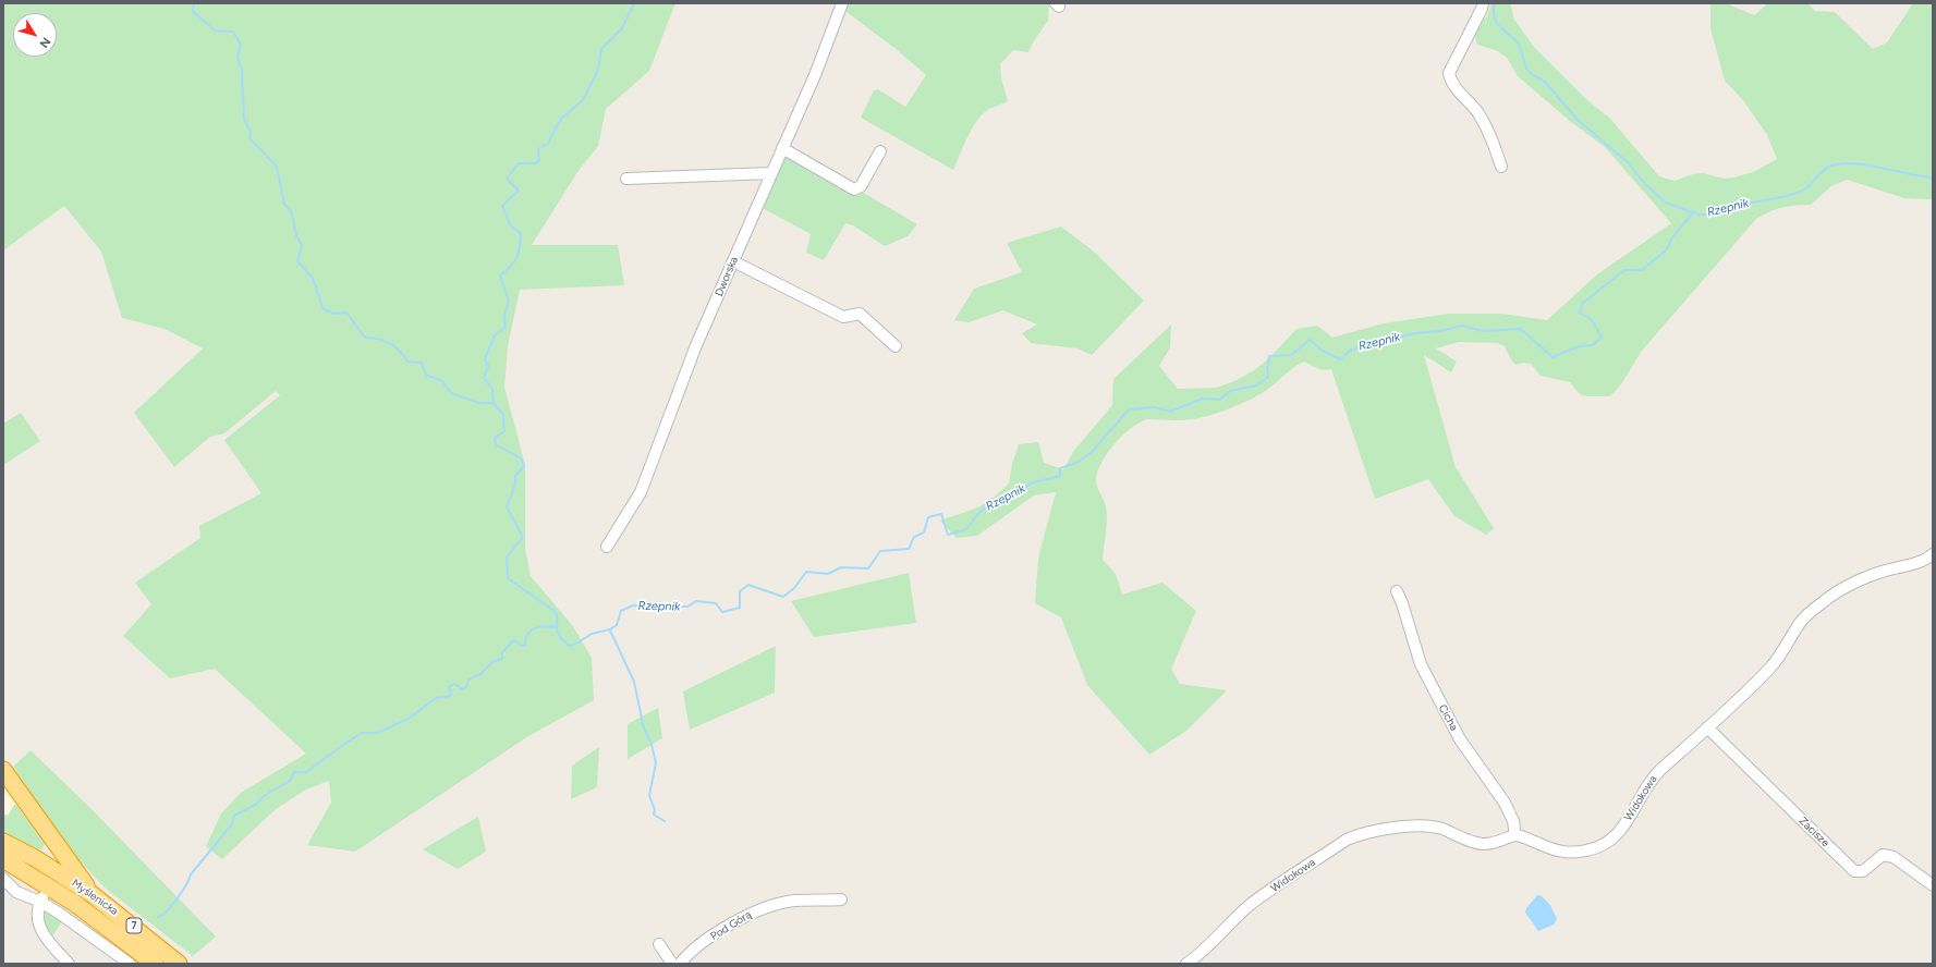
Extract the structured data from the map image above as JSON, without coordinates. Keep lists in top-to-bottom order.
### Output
{
  "streets": {
    "highway": ["Myślenicka", "7"],
    "street": [
      "Dworska",
      "Cicha",
      "Widokowa",
      "Zacisze",
      "Pod Górą"
    ]
  },
  "crossings": [
    ["Cicha", "Widokowa"],
    ["Widokowa", "Zacisze"]
  ],
  "water": ["Rzepnik"],
  "north": "bottom right"
}
